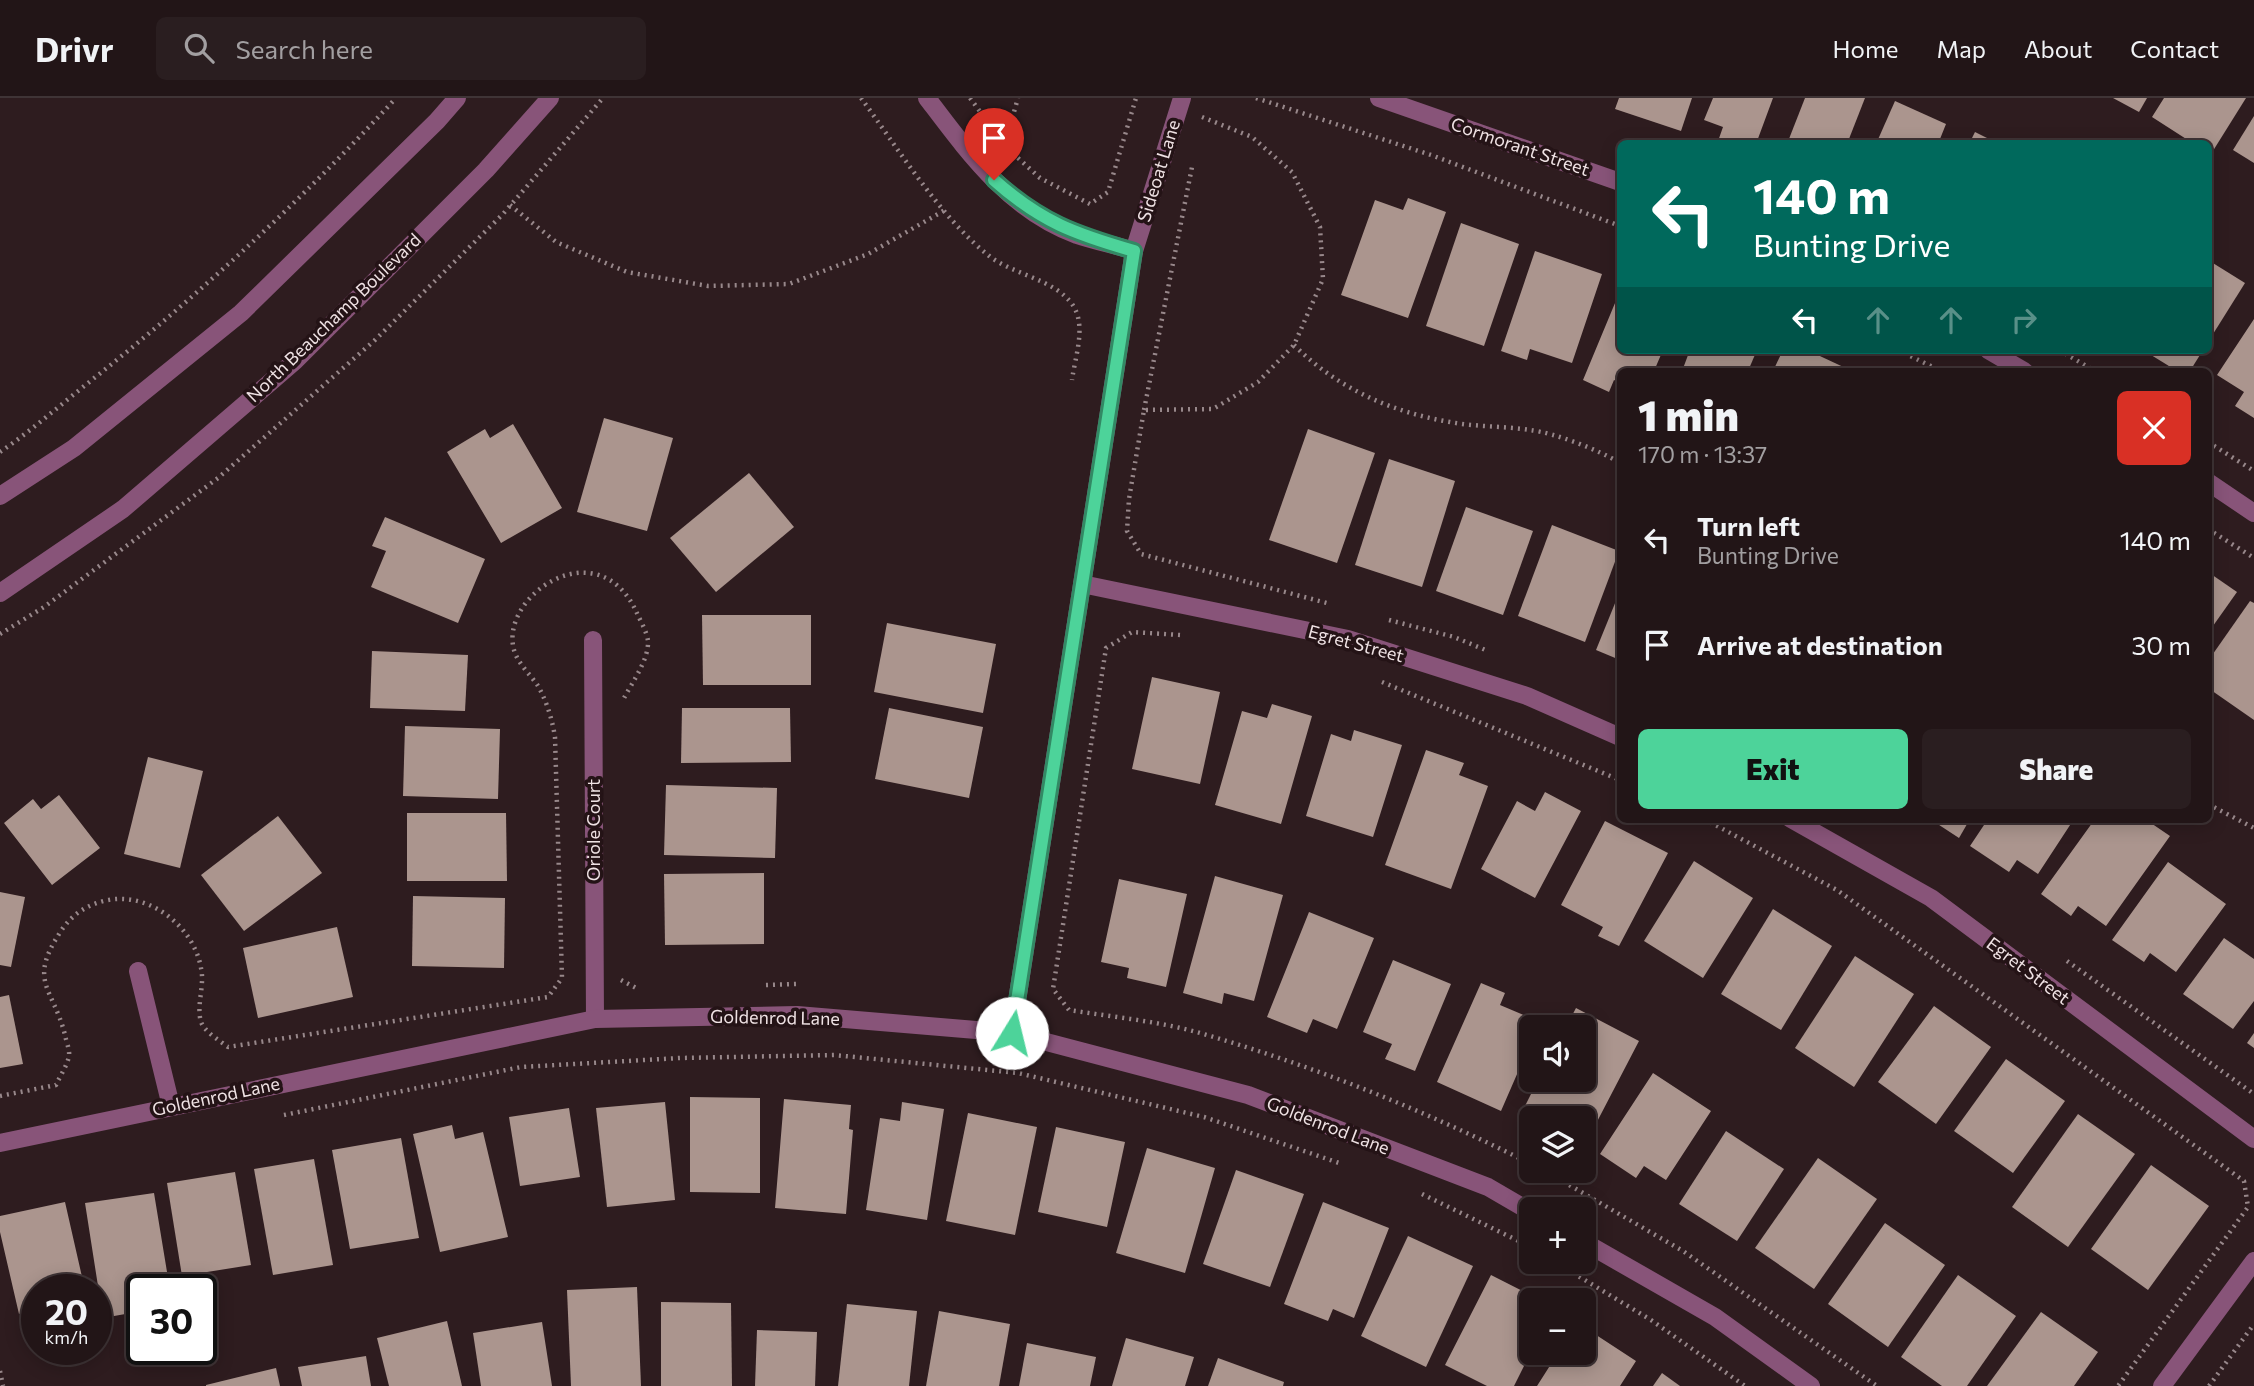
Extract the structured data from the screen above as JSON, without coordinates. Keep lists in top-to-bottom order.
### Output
{
  "streets": {
    "street": [
      "Cormorant Street",
      "Sideoat Lane",
      "North Beauchamp Boulevard",
      "Egret Street",
      "Oriole Court",
      "Goldenrod Lane"
    ]
  },
  "crossings": [
    ["Sideoat Lane", "Egret Street"],
    ["Sideoat Lane", "Goldenrod Lane"],
    ["Oriole Court", "Goldenrod Lane"]
  ],
  "page": {
    "header": "Drivr",
    "search": "Search here",
    "nav": [
      "Home",
      "Map",
      "About",
      "Contact"
    ],
    "turn": ["140 m", "Bunting Drive"],
    "heading": ["1 min", "170 m · 13:37"],
    "list": [
      {
        "name": "Turn left",
        "note": "Bunting Drive",
        "value": "140 m"
      },
      {
        "name": "Arrive at destination",
        "value": "30 m"
      }
    ],
    "buttons": ["Exit", "Share"],
    "map_buttons": ["+", "−"],
    "speed": "20 km/h",
    "limit": "30"
  }
}
